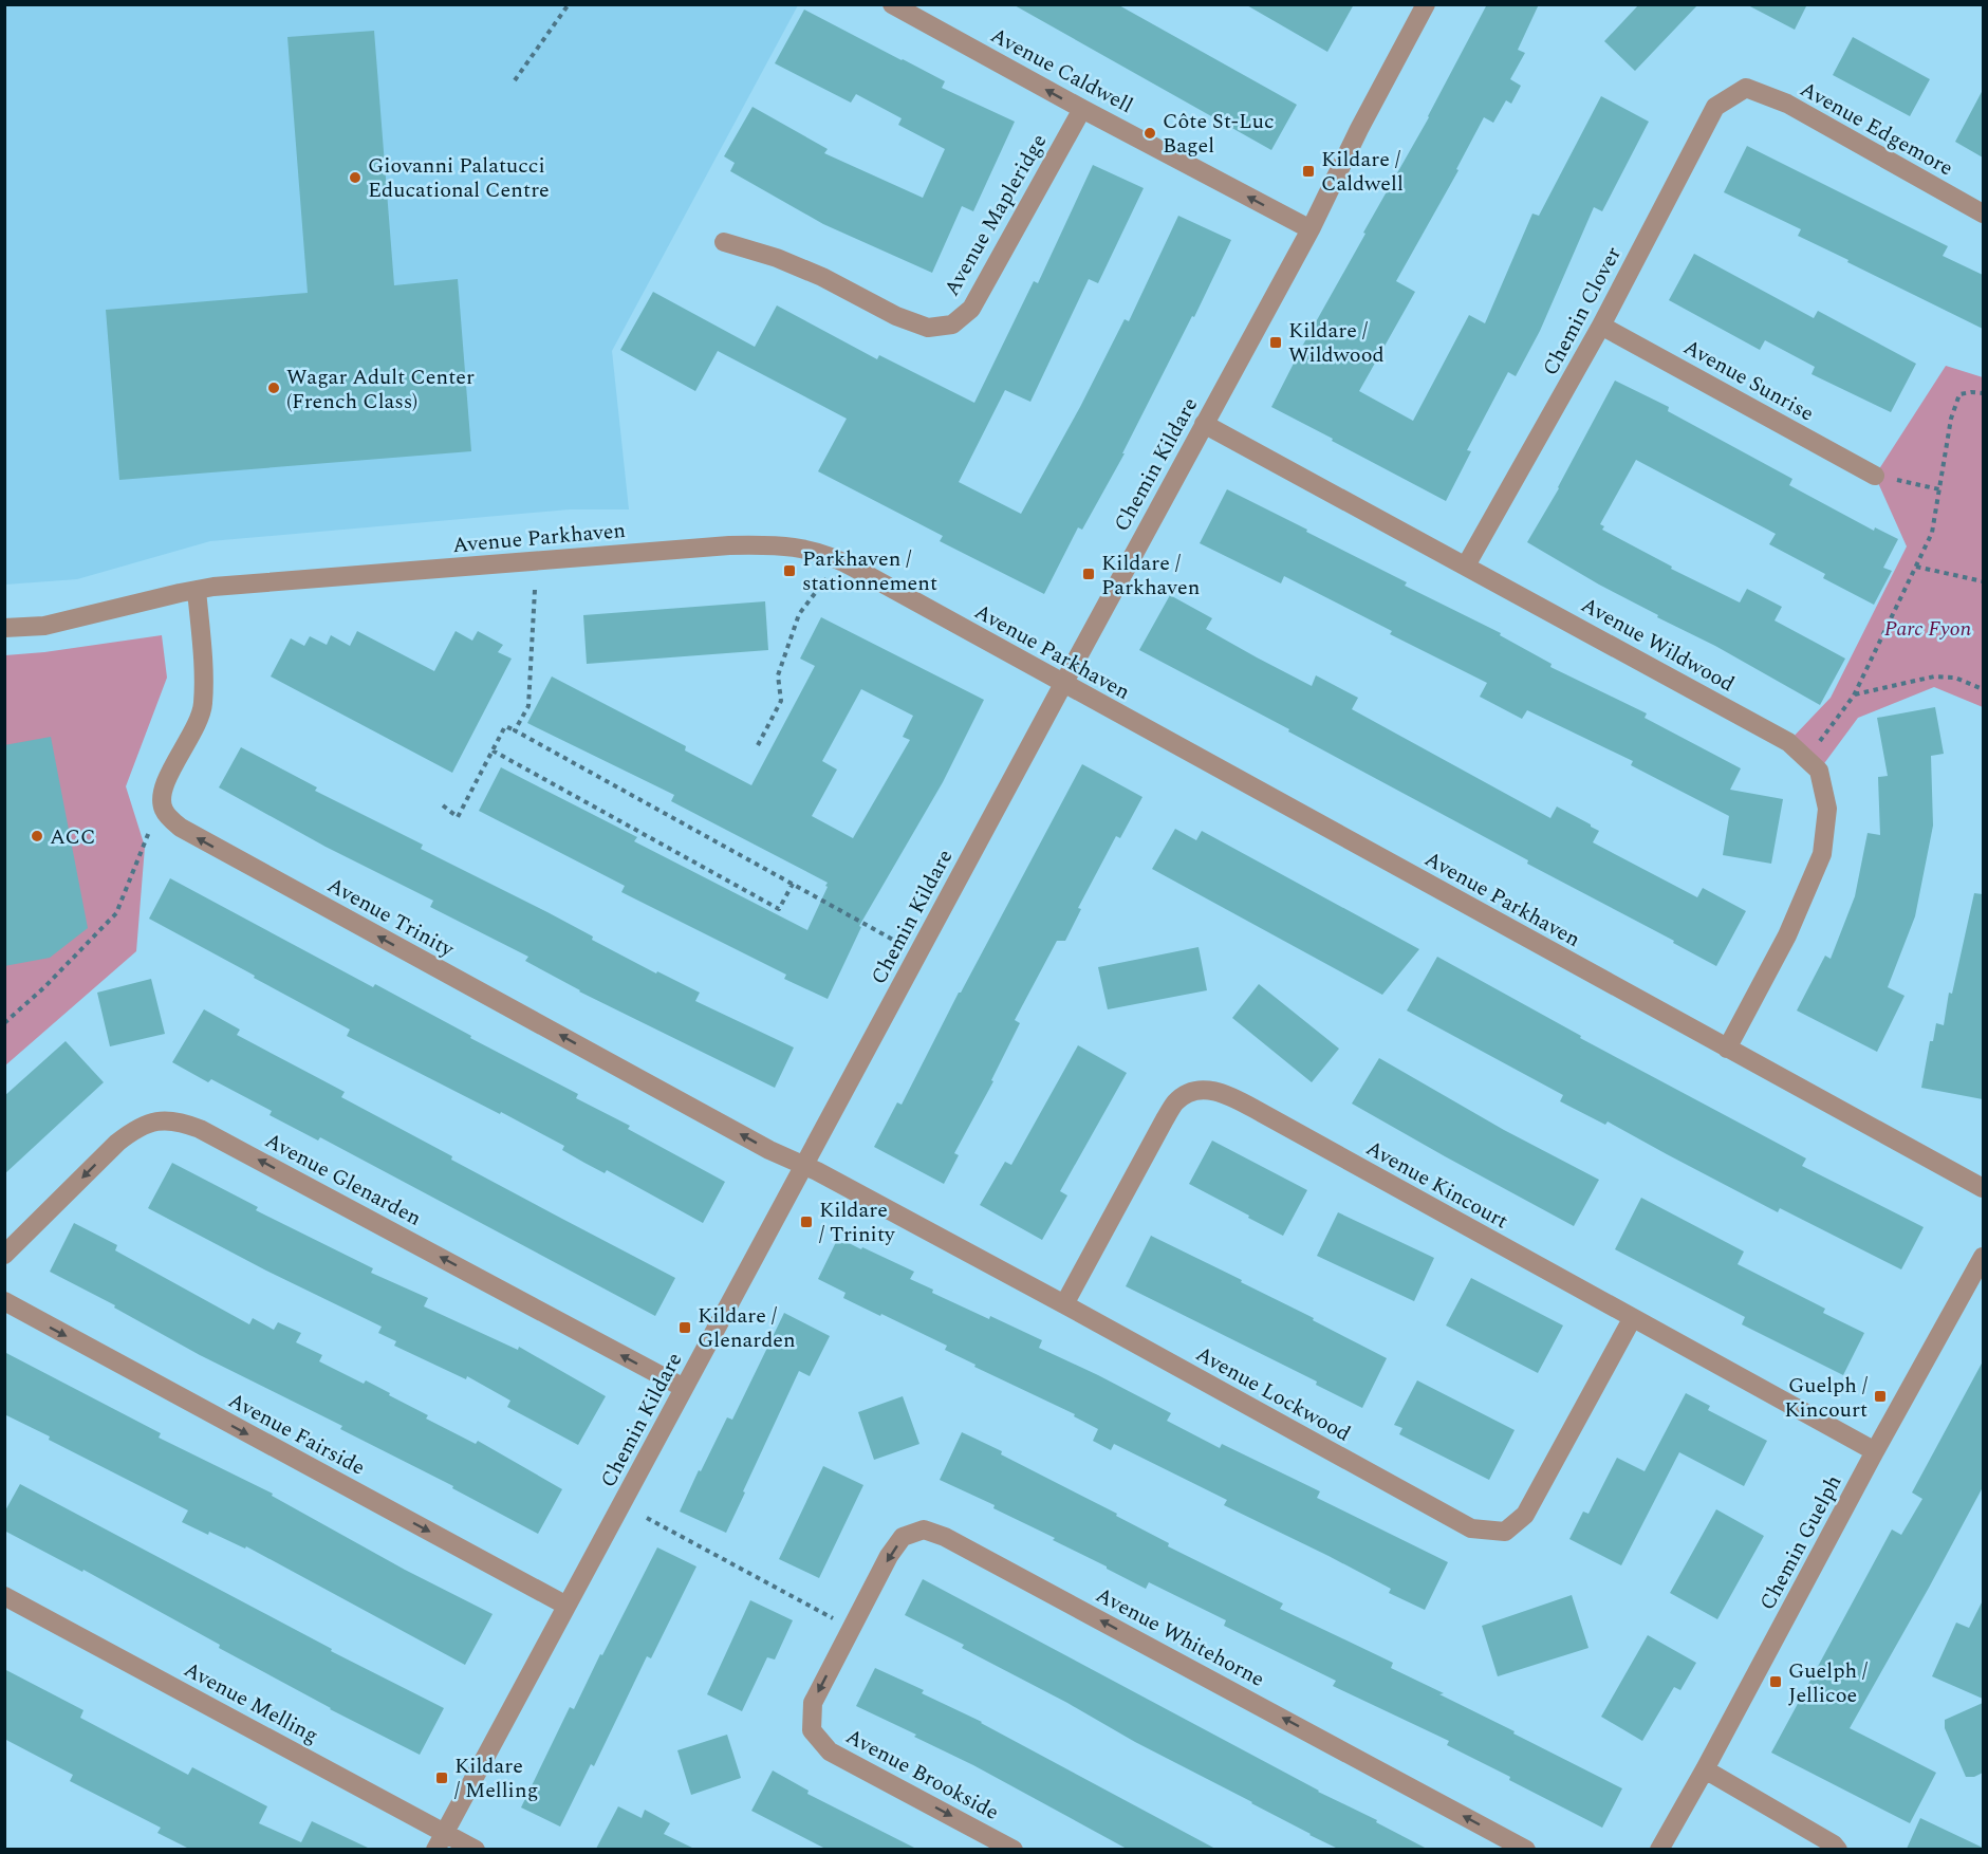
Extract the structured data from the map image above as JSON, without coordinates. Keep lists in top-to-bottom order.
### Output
{
  "streets": {
    "street": [
      "Avenue Caldwell",
      "Avenue Edgemore",
      "Avenue Mapleridge",
      "Chemin Clover",
      "Avenue Sunrise",
      "Chemin Kildare",
      "Avenue Parkhaven",
      "Avenue Wildwood",
      "Avenue Trinity",
      "Avenue Glenarden",
      "Avenue Kincourt",
      "Avenue Lockwood",
      "Avenue Fairside",
      "Chemin Guelph",
      "Avenue Whitehorne",
      "Avenue Melling",
      "Avenue Brookside"
    ]
  },
  "crossings": [
    ["Avenue Caldwell", "Avenue Mapleridge"],
    ["Avenue Caldwell", "Chemin Kildare"],
    ["Avenue Edgemore", "Chemin Clover"],
    ["Chemin Clover", "Avenue Sunrise"],
    ["Chemin Clover", "Avenue Wildwood"],
    ["Chemin Kildare", "Avenue Parkhaven"],
    ["Chemin Kildare", "Avenue Wildwood"],
    ["Chemin Kildare", "Avenue Trinity"],
    ["Chemin Kildare", "Avenue Glenarden"],
    ["Chemin Kildare", "Avenue Lockwood"],
    ["Chemin Kildare", "Avenue Fairside"],
    ["Chemin Kildare", "Avenue Melling"],
    ["Avenue Parkhaven", "Avenue Wildwood"],
    ["Avenue Parkhaven", "Avenue Trinity"],
    ["Avenue Trinity", "Avenue Lockwood"],
    ["Avenue Kincourt", "Avenue Lockwood"],
    ["Avenue Kincourt", "Chemin Guelph"],
    ["Avenue Whitehorne", "Avenue Brookside"]
  ],
  "one_way": [
    "Avenue Caldwell",
    "Avenue Trinity",
    "Avenue Glenarden",
    "Avenue Fairside",
    "Avenue Whitehorne",
    "Avenue Brookside"
  ],
  "parks": ["Parc Fyon"],
  "places": {
    "other": [
      "Côte St-Luc Bagel",
      "Giovanni Palatucci Educational Centre",
      "Wagar Adult Center (French Class)",
      "ACC"
    ],
    "transit": [
      "Kildare / Caldwell",
      "Kildare / Wildwood",
      "Parkhaven / stationnement",
      "Kildare / Parkhaven",
      "Kildare / Trinity",
      "Kildare / Glenarden",
      "Guelph / Kincourt",
      "Guelph / Jellicoe",
      "Kildare / Melling"
    ]
  }
}
